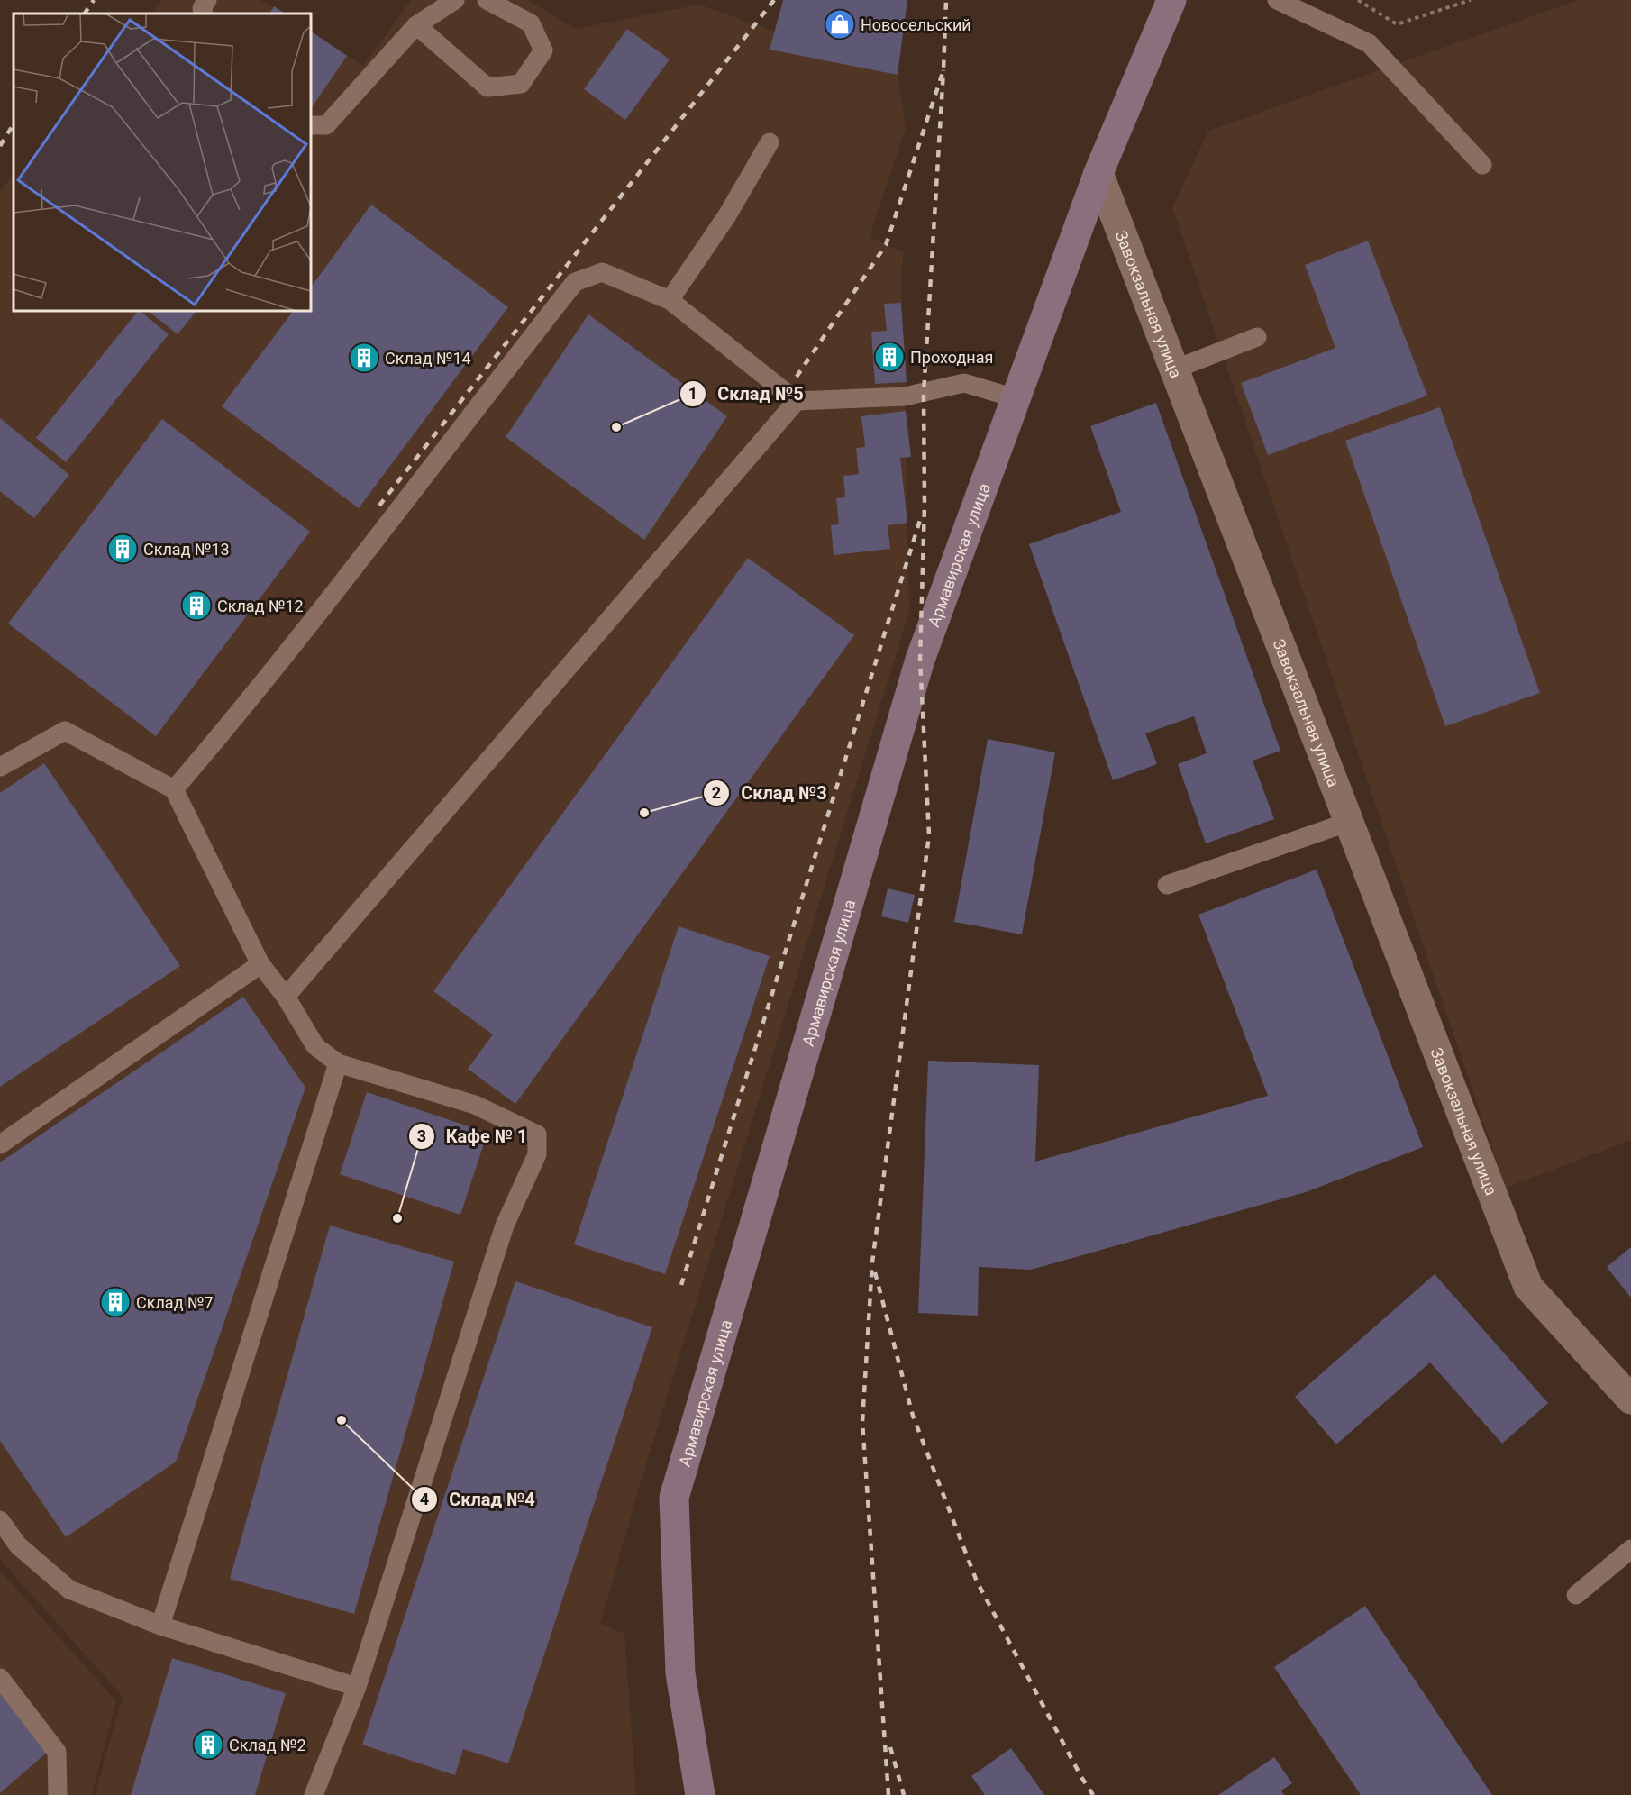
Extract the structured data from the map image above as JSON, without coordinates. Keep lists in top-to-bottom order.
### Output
{
  "streets": {
    "main road": ["Армавирская улица"],
    "street": ["Завокзальная улица"]
  },
  "crossings": [
    ["Завокзальная улица", "Армавирская улица"]
  ],
  "places": {
    "shop": ["Новосельский"],
    "building": [
      "Проходная",
      "Склад №14",
      "Склад №13",
      "Склад №12",
      "Склад №7",
      "Склад №2"
    ],
    "other": [
      "Склад №5",
      "Склад №3",
      "Кафе № 1",
      "Склад №4"
    ]
  }
}
